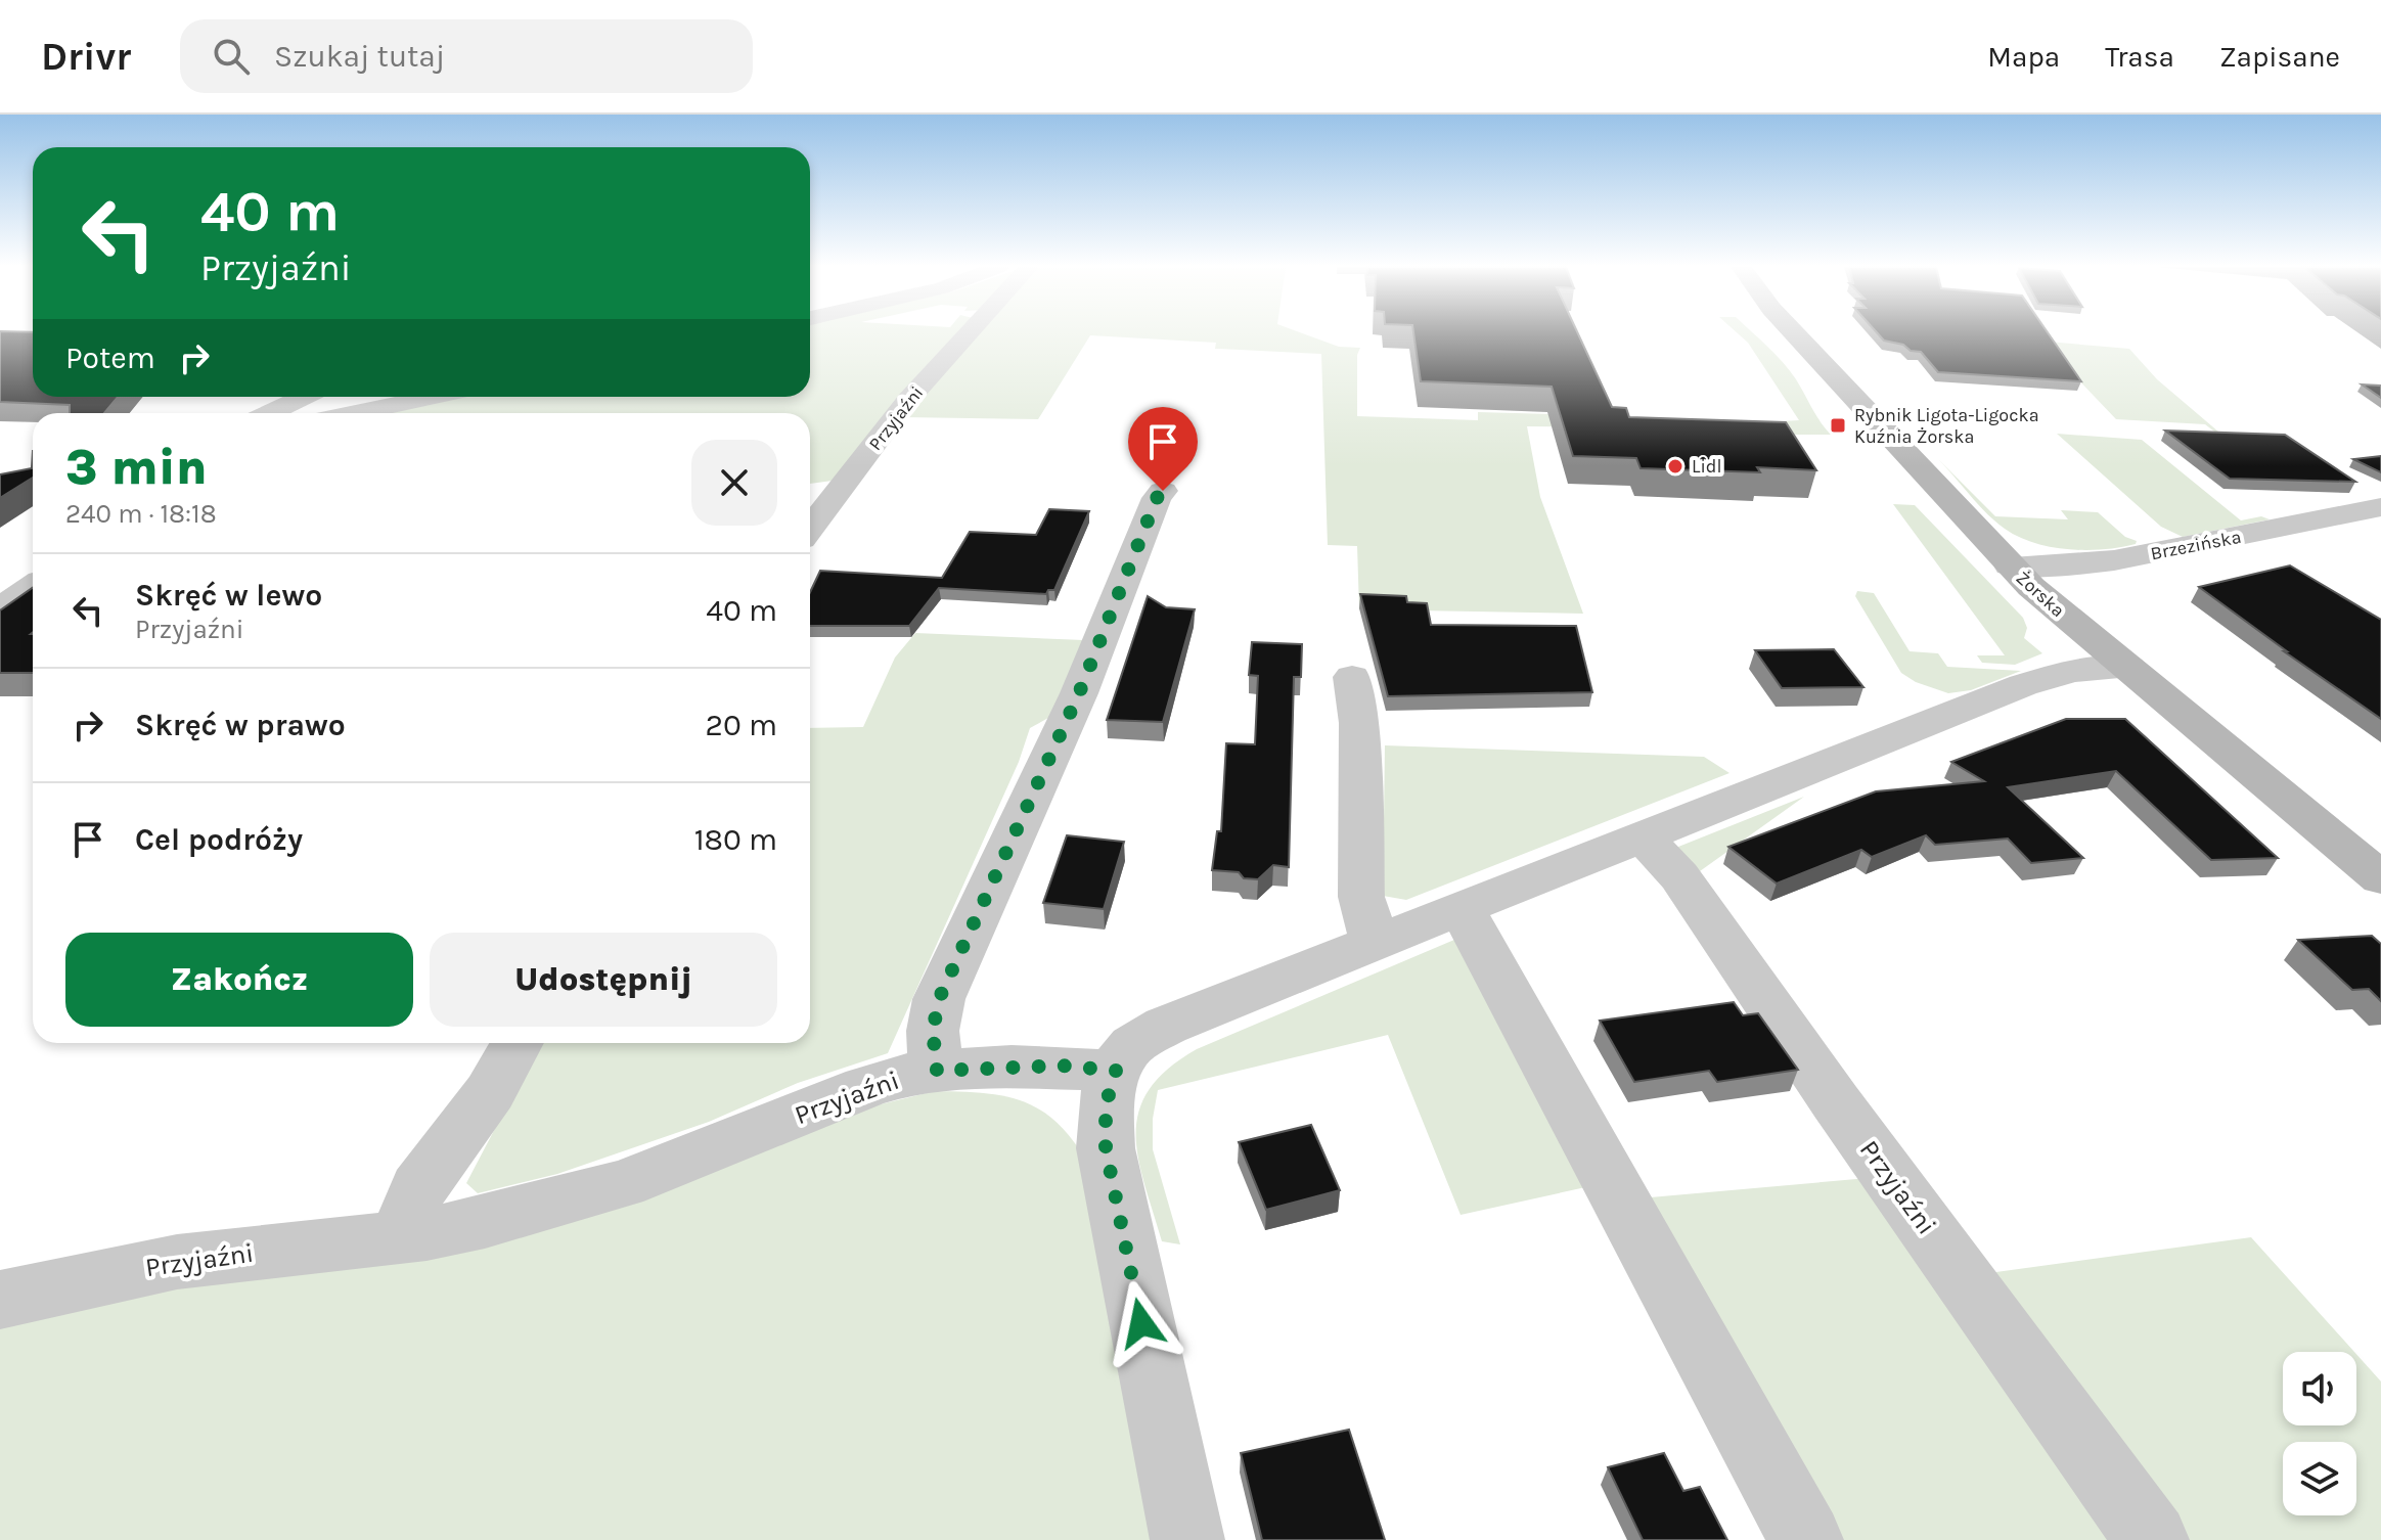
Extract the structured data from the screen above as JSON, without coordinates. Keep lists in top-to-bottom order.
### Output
{
  "streets": {
    "main road": ["Żorska"],
    "street": ["Przyjaźni", "Brzezińska"]
  },
  "crossings": [
    ["Brzezińska", "Żorska"]
  ],
  "places": {
    "transit": ["Rybnik Ligota-Ligocka Kuźnia Żorska"],
    "other": ["Lidl"]
  },
  "page": {
    "header": "Drivr",
    "search": "Szukaj tutaj",
    "nav": ["Mapa", "Trasa", "Zapisane"],
    "turn": ["40 m", "Przyjaźni"],
    "then": "Potem",
    "heading": ["3 min", "240 m · 18:18"],
    "list": [
      {
        "name": "Skręć w lewo",
        "note": "Przyjaźni",
        "value": "40 m"
      },
      {
        "name": "Skręć w prawo",
        "value": "20 m"
      },
      {
        "name": "Cel podróży",
        "value": "180 m"
      }
    ],
    "buttons": ["Zakończ", "Udostępnij"]
  }
}
